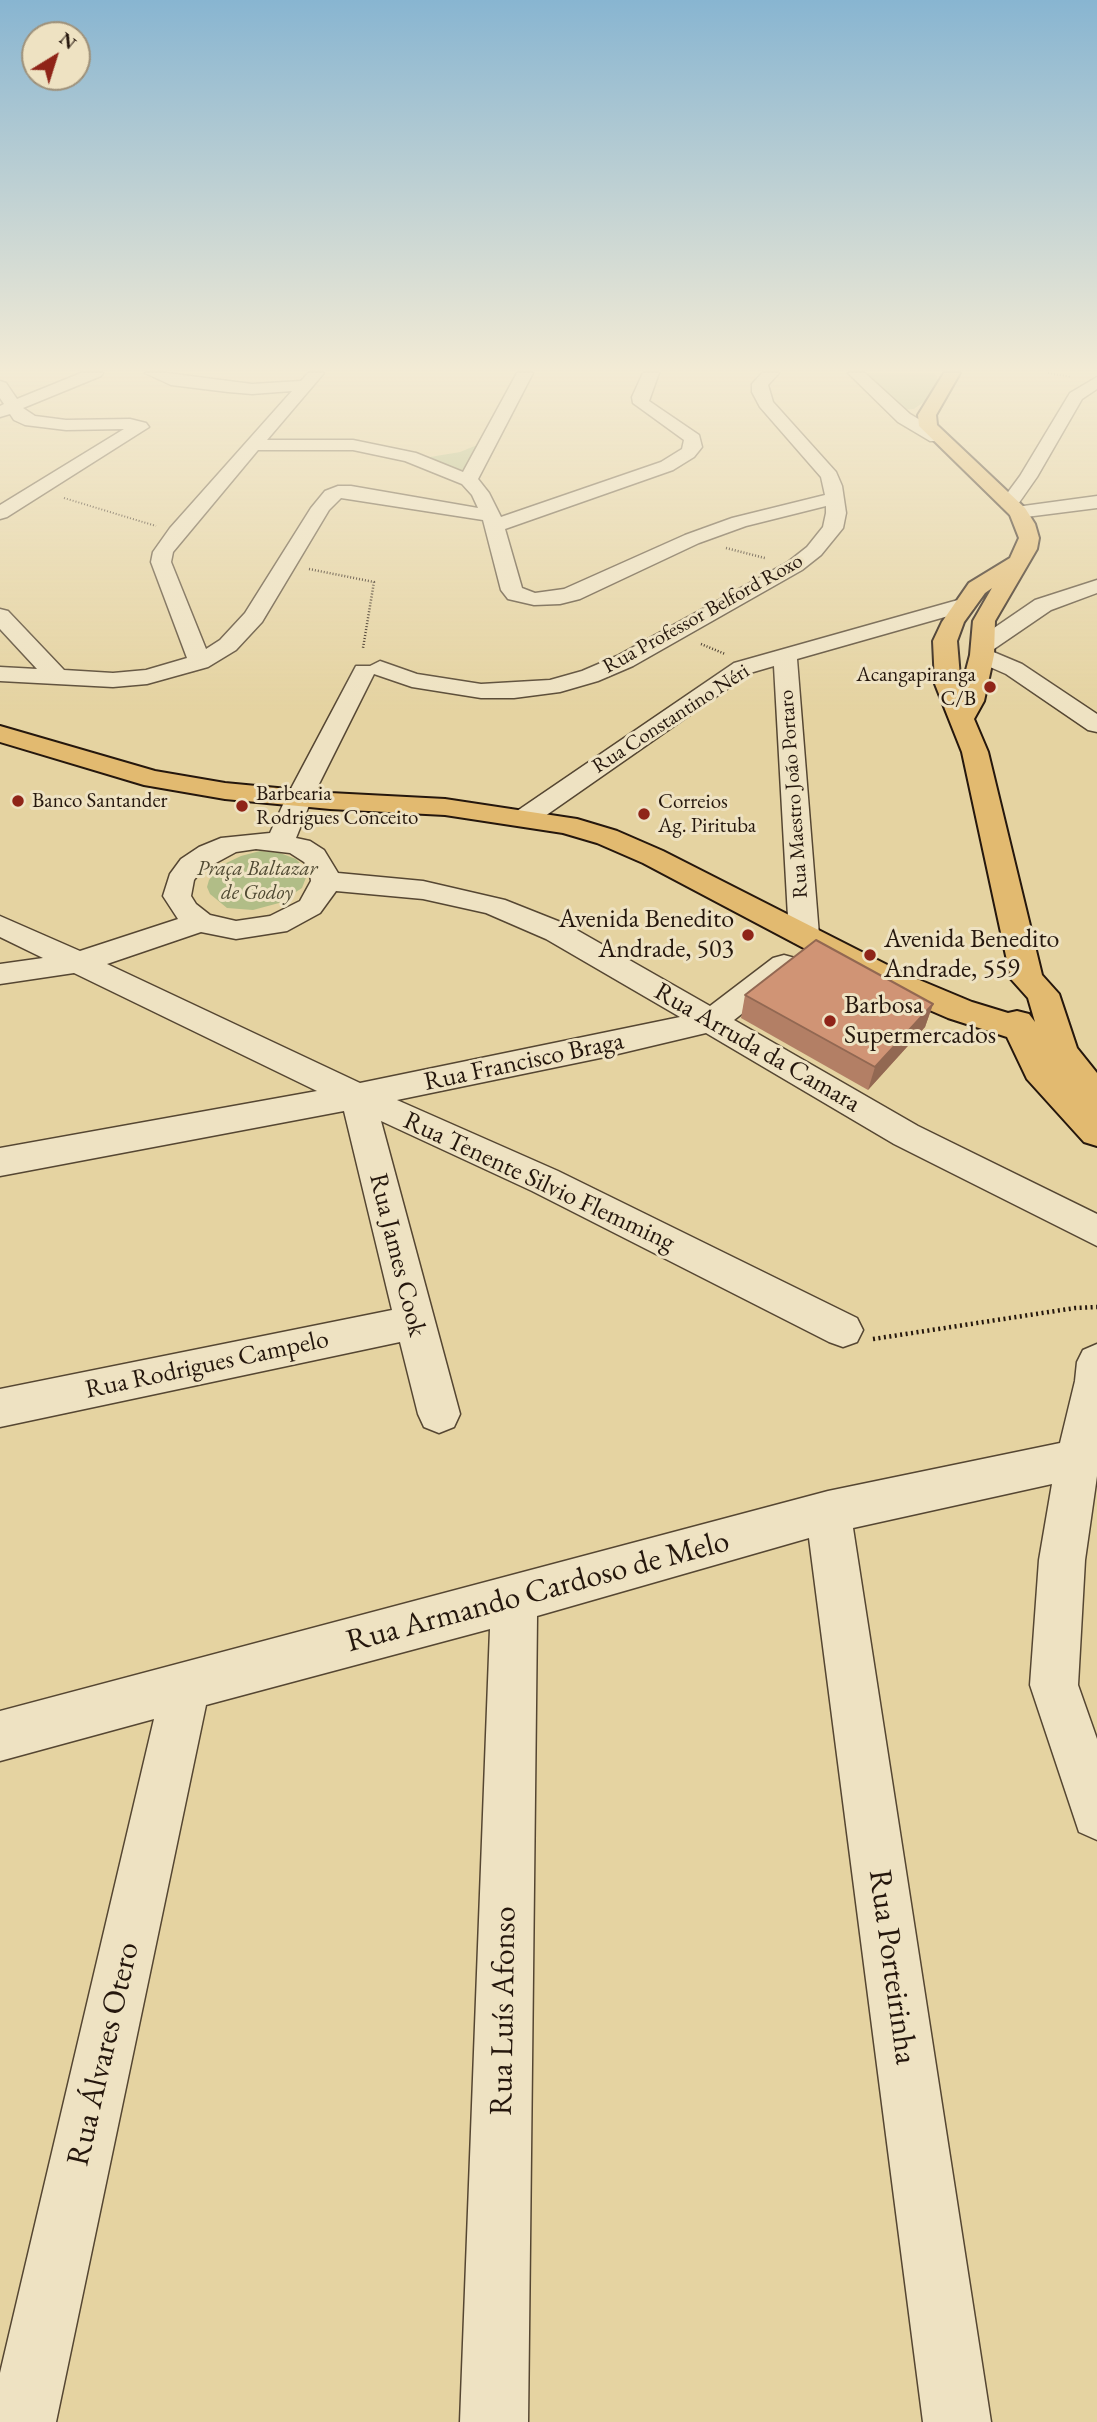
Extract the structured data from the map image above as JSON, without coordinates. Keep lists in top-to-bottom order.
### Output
{
  "streets": {
    "street": [
      "Rua Professor Belford Roxo",
      "Rua Constantino Néri",
      "Rua Maestro João Portaro",
      "Rua Arruda da Camara",
      "Rua Francisco Braga",
      "Rua Tenente Silvio Flemming",
      "Rua James Cook",
      "Rua Rodrigues Campelo",
      "Rua Armando Cardoso de Melo",
      "Rua Porteirinha",
      "Rua Luís Afonso",
      "Rua Álvares Otero"
    ]
  },
  "crossings": [
    ["Rua Constantino Néri", "Rua Maestro João Portaro"],
    ["Rua Maestro João Portaro", "Rua Francisco Braga"],
    ["Rua Arruda da Camara", "Rua Francisco Braga"],
    ["Rua Francisco Braga", "Rua Tenente Silvio Flemming"],
    ["Rua Francisco Braga", "Rua James Cook"],
    ["Rua Tenente Silvio Flemming", "Rua James Cook"],
    ["Rua James Cook", "Rua Rodrigues Campelo"],
    ["Rua Armando Cardoso de Melo", "Rua Porteirinha"],
    ["Rua Armando Cardoso de Melo", "Rua Luís Afonso"],
    ["Rua Armando Cardoso de Melo", "Rua Álvares Otero"]
  ],
  "parks": ["Praça Baltazar de Godoy"],
  "places": [
    "Acangapiranga C/B",
    "Banco Santander",
    "Barbearia Rodrigues Conceito",
    "Correios Ag. Pirituba",
    "Avenida Benedito Andrade, 503",
    "Avenida Benedito Andrade, 559",
    "Barbosa Supermercados"
  ],
  "north": "top right"
}
